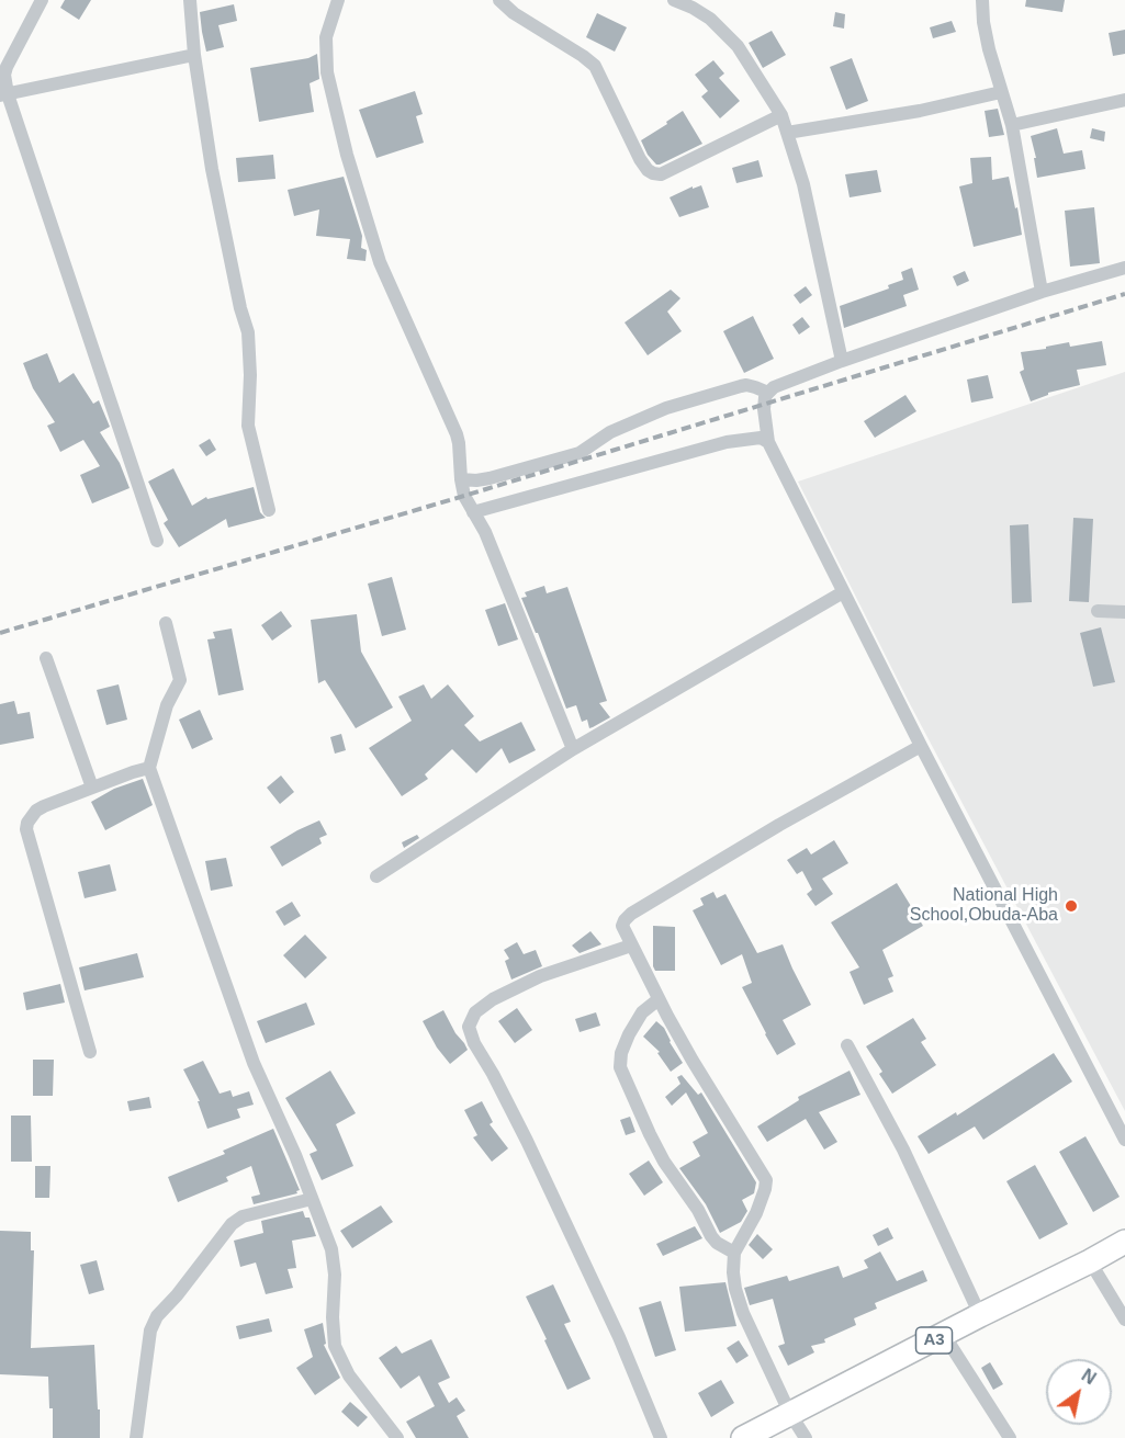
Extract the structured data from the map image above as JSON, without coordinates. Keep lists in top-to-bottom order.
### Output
{
  "streets": {
    "highway": ["A3"]
  },
  "places": ["National High School,Obuda-Aba"],
  "north": "top right"
}
